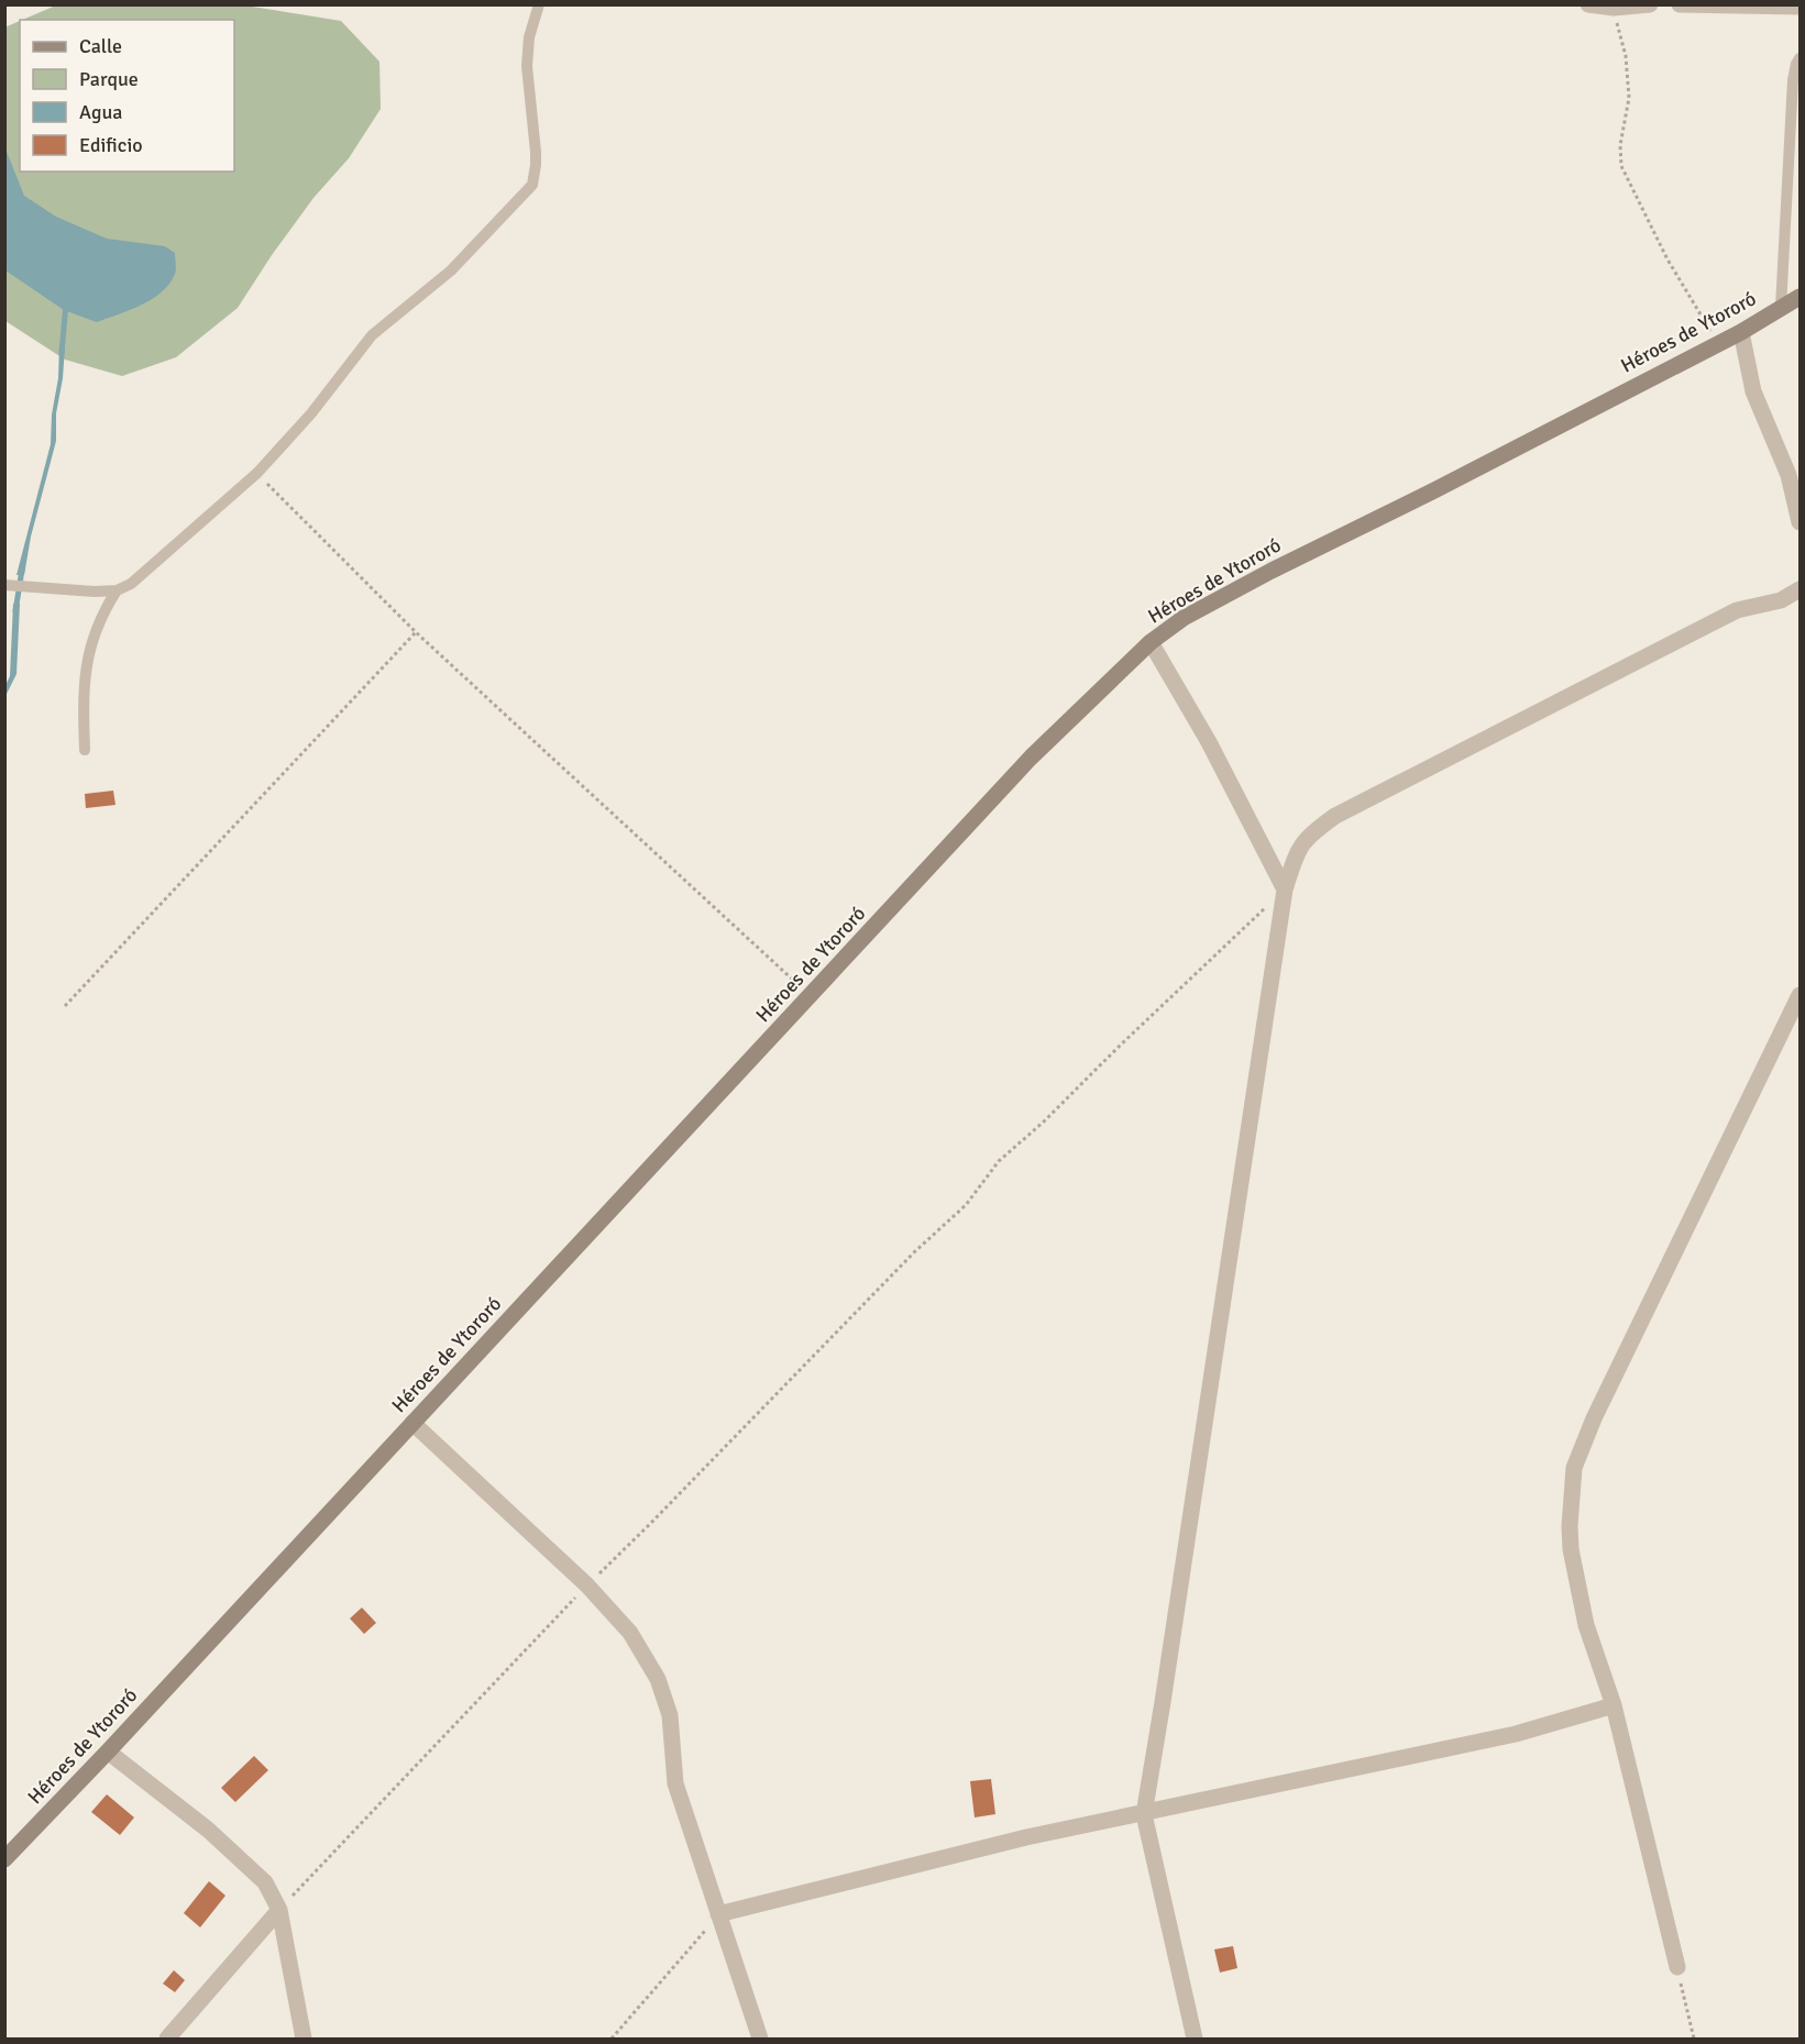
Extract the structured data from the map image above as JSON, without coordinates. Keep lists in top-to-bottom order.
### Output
{
  "streets": {
    "main road": ["Héroes de Ytororó"]
  },
  "legend": [
    "Calle",
    "Parque",
    "Agua",
    "Edificio"
  ]
}
